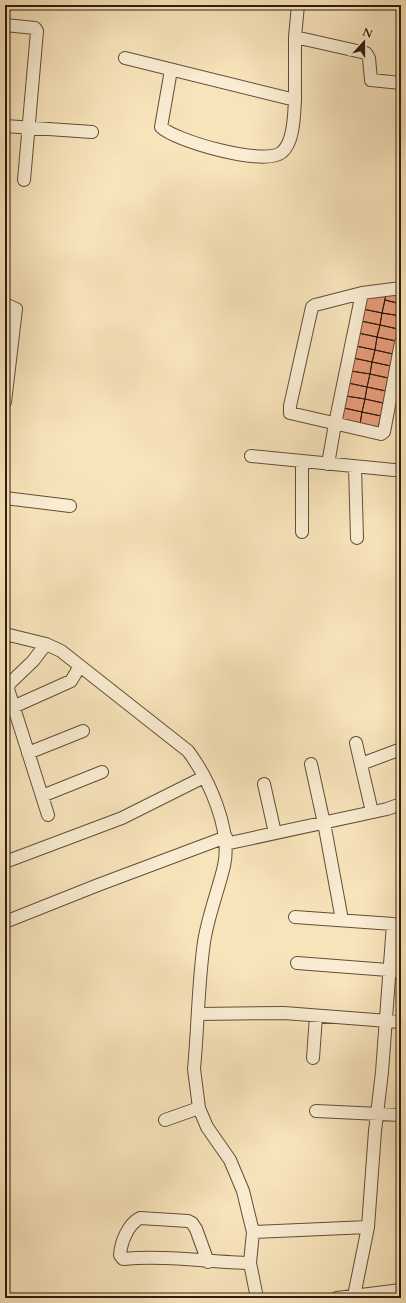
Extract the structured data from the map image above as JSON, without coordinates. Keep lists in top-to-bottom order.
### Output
{
  "north": "top"
}
